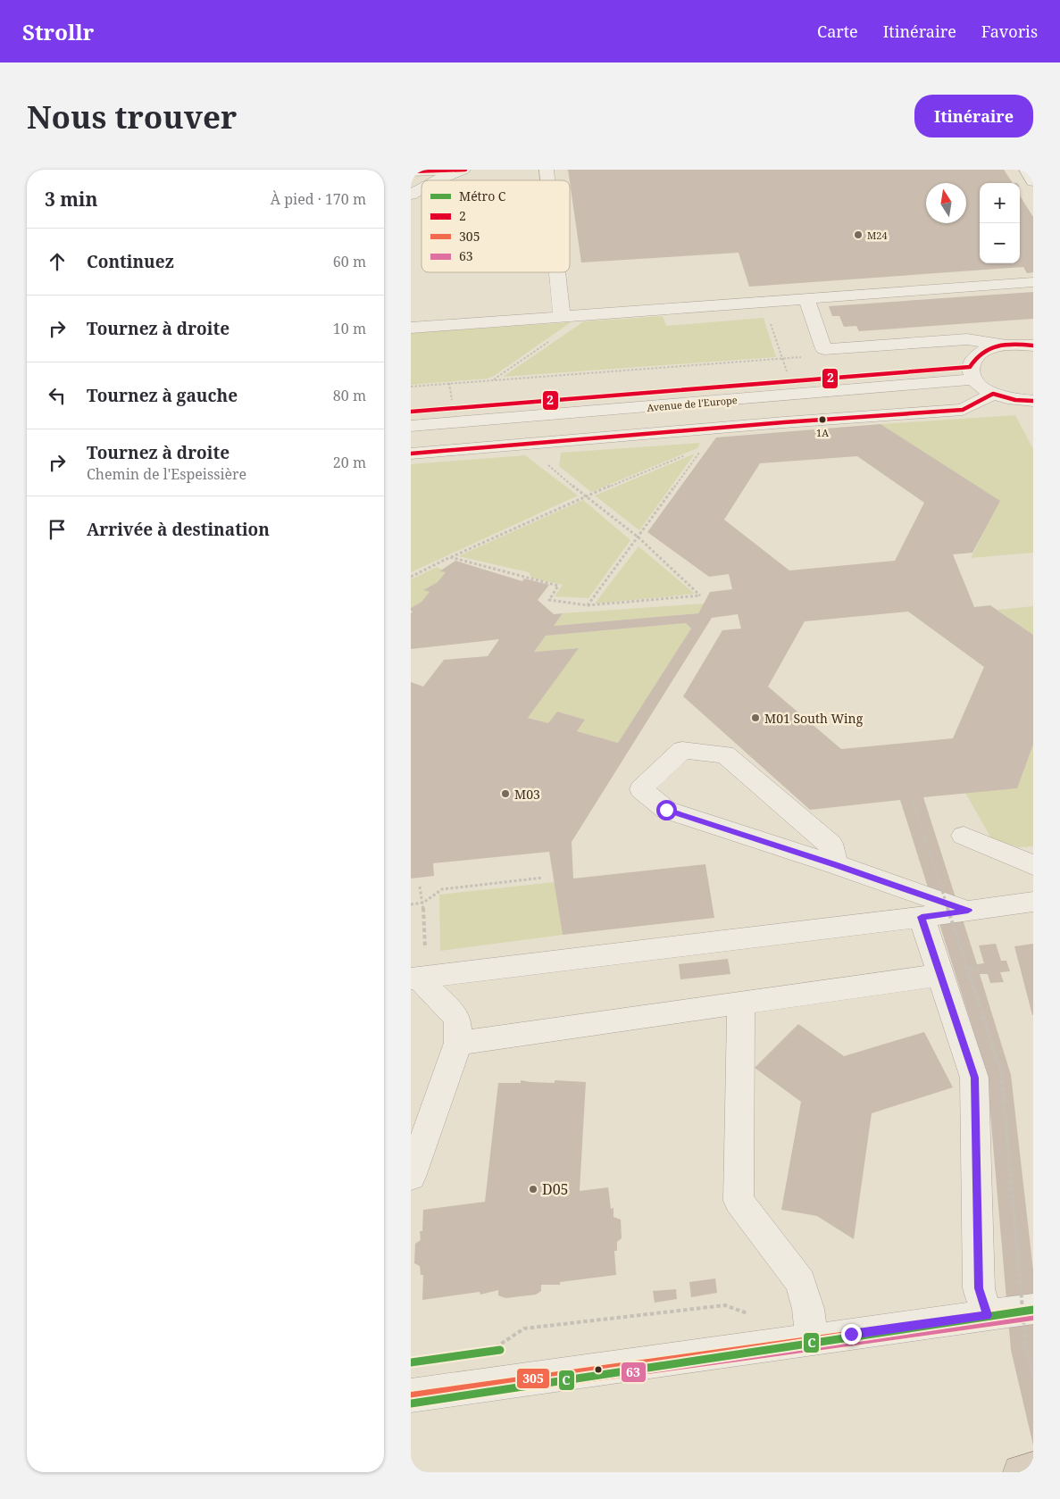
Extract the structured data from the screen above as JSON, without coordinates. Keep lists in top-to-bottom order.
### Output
{
  "streets": {
    "street": ["Avenue de l'Europe"]
  },
  "places": [
    "M24",
    "1A",
    "M01 South Wing",
    "M03",
    "D05"
  ],
  "lines": [
    "transit line 2",
    "transit line 305",
    "metro line C",
    "transit line 63"
  ],
  "legend": [
    "Métro C",
    "2",
    "305",
    "63"
  ],
  "north": "top",
  "page": {
    "header": "Strollr",
    "nav": ["Carte", "Itinéraire", "Favoris"],
    "buttons": "Itinéraire",
    "title": "Nous trouver",
    "heading": ["3 min", "À pied · 170 m"],
    "map_buttons": ["+", "−"],
    "list": [
      ["Continuez", "60 m"],
      ["Tournez à droite", "10 m"],
      ["Tournez à gauche", "80 m"],
      ["Tournez à droite", "Chemin de l'Espeissière", "20 m"],
      "Arrivée à destination"
    ]
  }
}
